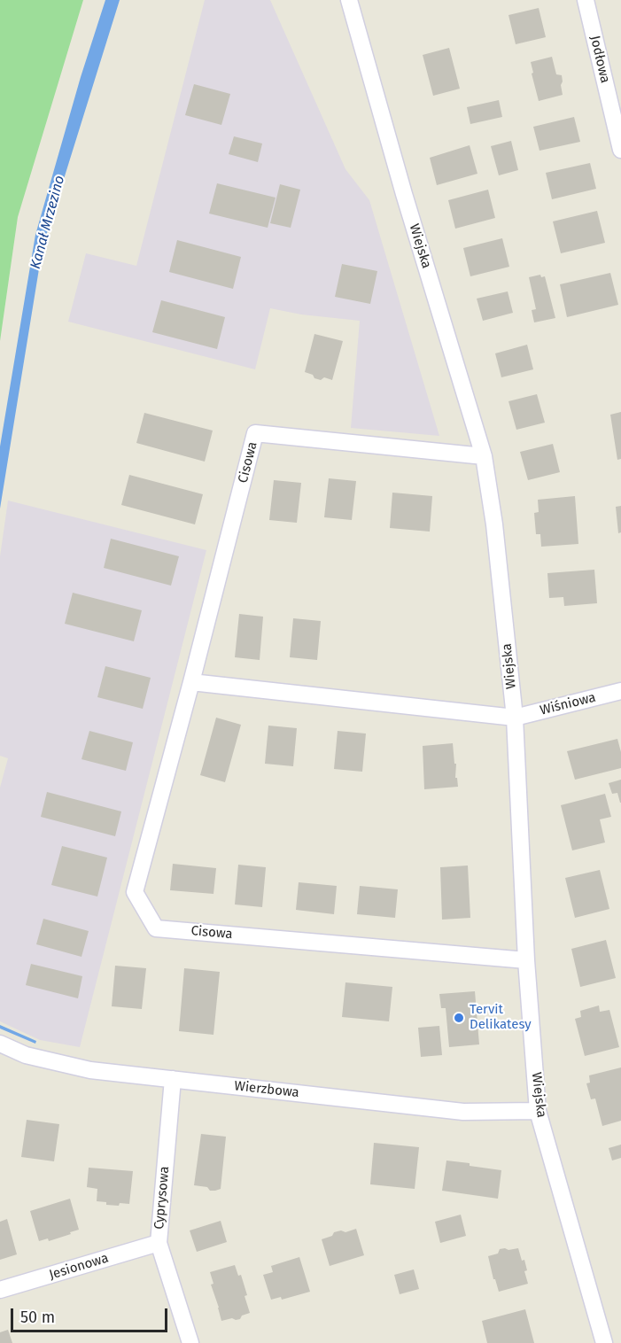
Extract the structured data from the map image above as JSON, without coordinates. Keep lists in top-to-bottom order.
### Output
{
  "streets": {
    "street": [
      "Jodłowa",
      "Wiejska",
      "Cisowa",
      "Wiśniowa",
      "Wierzbowa",
      "Cyprysowa",
      "Jesionowa"
    ]
  },
  "crossings": [
    ["Wiejska", "Cisowa"],
    ["Wiejska", "Wiśniowa"],
    ["Wiejska", "Wierzbowa"],
    ["Wierzbowa", "Cyprysowa"],
    ["Cyprysowa", "Jesionowa"]
  ],
  "water": ["Kanał Mrzezino"],
  "places": ["Tervit Delikatesy"],
  "scale_bar": "50 m"
}
